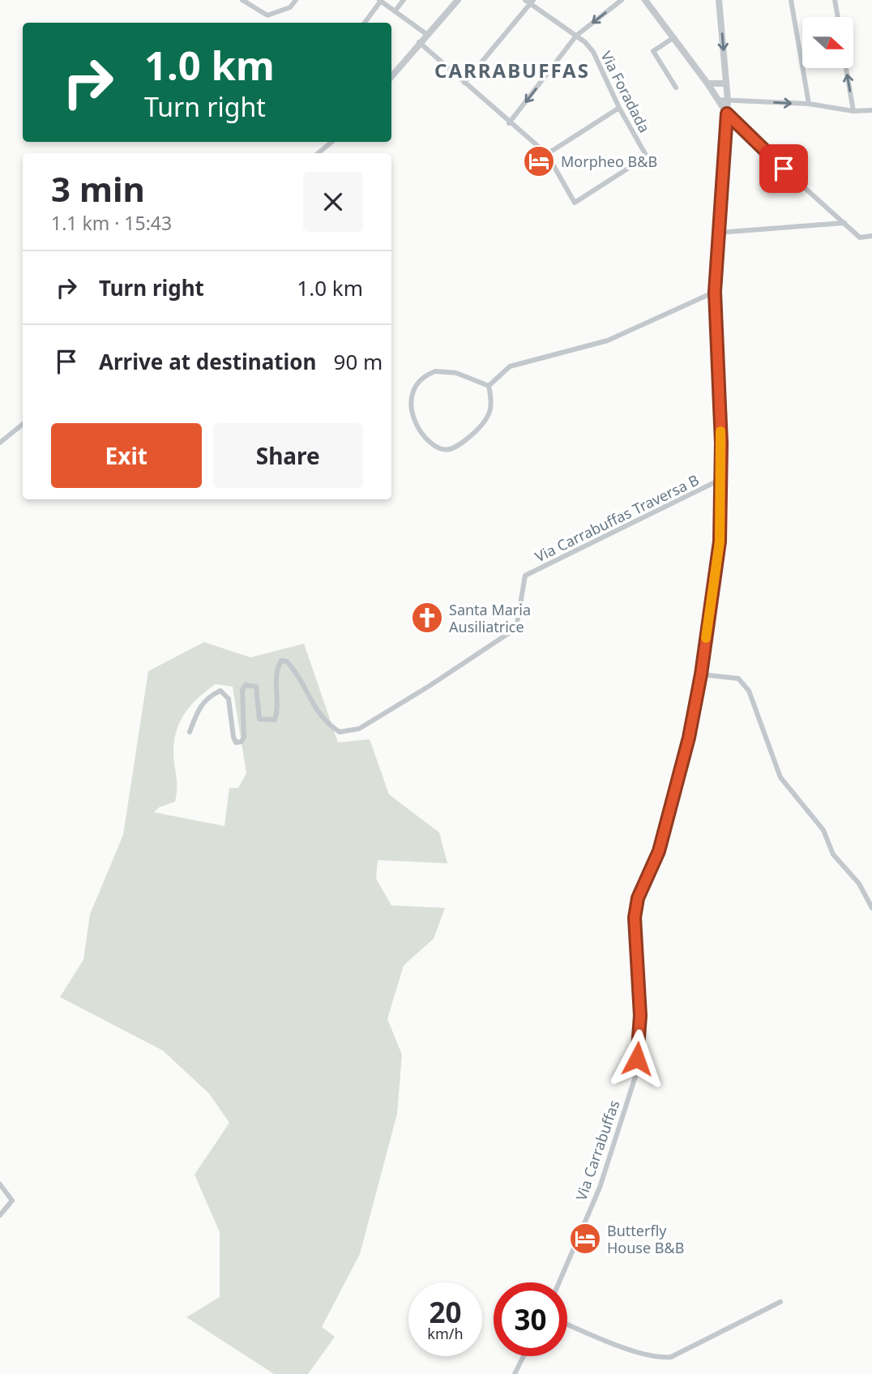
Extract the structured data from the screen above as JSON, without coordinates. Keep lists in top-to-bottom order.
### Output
{
  "streets": {
    "street": ["Via Foradada", "Via Carrabuffas Traversa B", "Via Carrabuffas"]
  },
  "crossings": [
    ["Via Carrabuffas Traversa B", "Via Carrabuffas"]
  ],
  "districts": ["CARRABUFFAS"],
  "places": {
    "hotel": ["Morpheo B&B", "Butterfly House B&B"],
    "church": ["Santa Maria Ausiliatrice"]
  },
  "north": "right",
  "page": {
    "turn": ["1.0 km", "Turn right"],
    "heading": ["3 min", "1.1 km · 15:43"],
    "list": [
      {
        "name": "Turn right",
        "value": "1.0 km"
      },
      {
        "name": "Arrive at destination",
        "value": "90 m"
      }
    ],
    "buttons": ["Exit", "Share"],
    "speed": "20 km/h",
    "limit": "30"
  }
}
